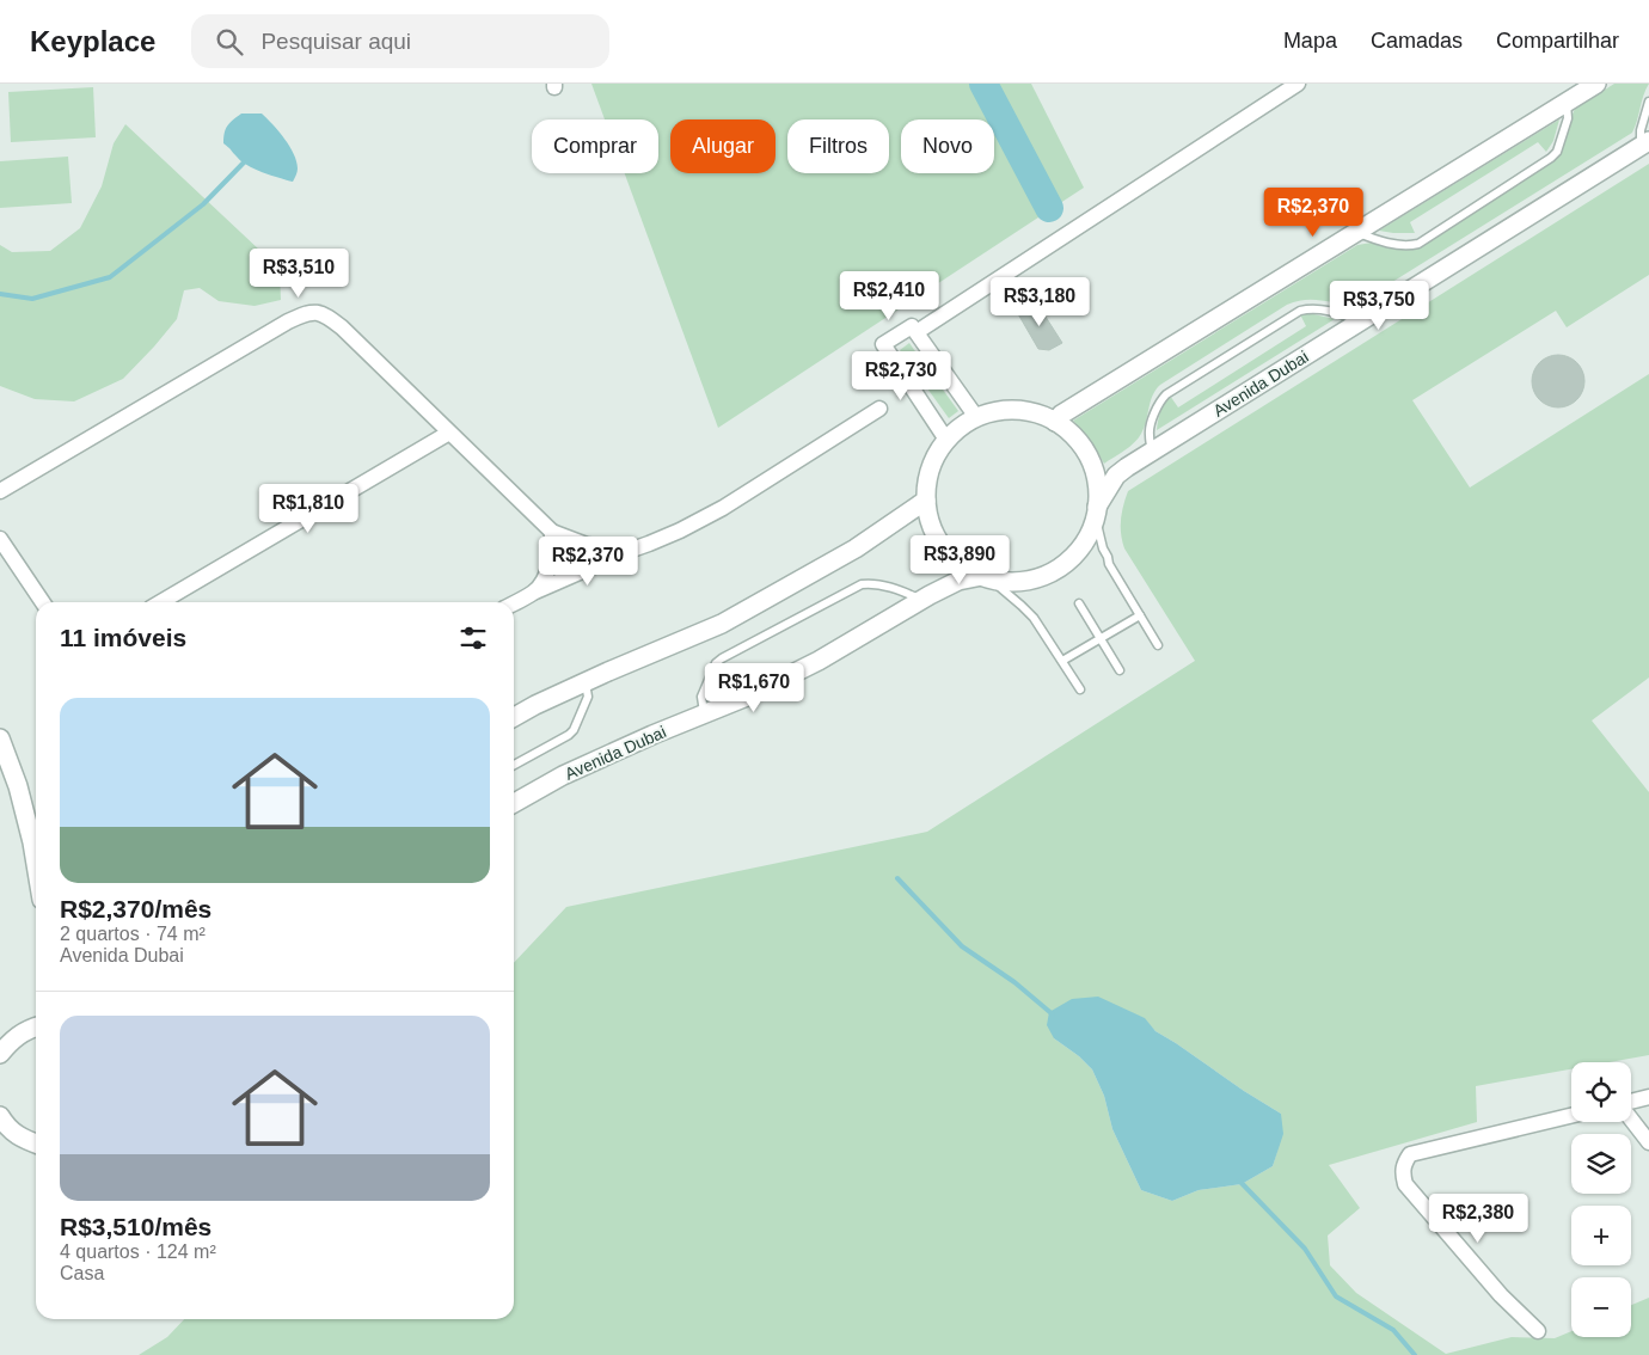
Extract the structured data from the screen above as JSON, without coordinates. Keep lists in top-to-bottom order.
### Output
{
  "streets": {
    "street": ["Avenida Dubai"]
  },
  "page": {
    "header": "Keyplace",
    "search": "Pesquisar aqui",
    "nav": ["Mapa", "Camadas", "Compartilhar"],
    "chip": [
      "Comprar",
      "Alugar",
      "Filtros",
      "Novo"
    ],
    "price": [
      "R$2,370",
      "R$3,510",
      "R$2,410",
      "R$3,180",
      "R$3,750",
      "R$2,730",
      "R$1,810",
      "R$3,890",
      "R$2,370",
      "R$1,670",
      "R$2,380"
    ],
    "heading": "11 imóveis",
    "list": [
      {
        "name": "R$2,370/mês",
        "note": "2 quartos · 74 m² · Avenida Dubai"
      },
      {
        "name": "R$3,510/mês",
        "note": "4 quartos · 124 m² · Casa"
      }
    ],
    "map_buttons": ["+", "−"]
  }
}
